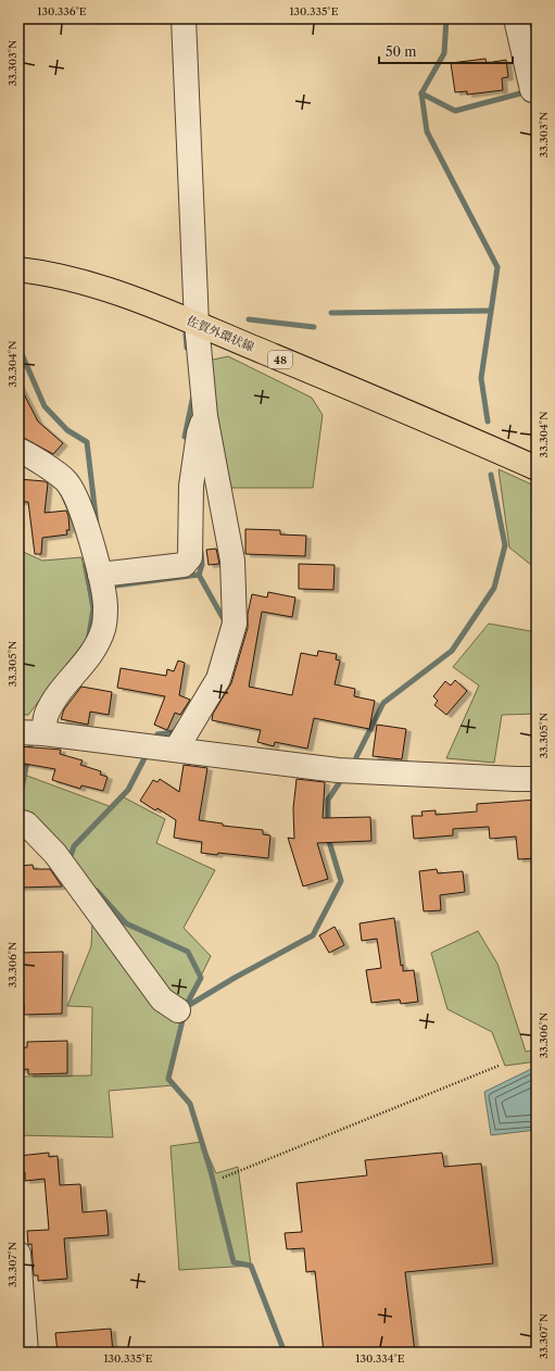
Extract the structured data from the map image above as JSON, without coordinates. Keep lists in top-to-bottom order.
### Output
{
  "streets": {
    "main road": ["佐賀外環状線", "48"]
  },
  "scale_bar": "50 m",
  "coordinates": [
    "130.336°E",
    "130.335°E",
    "33.303°N",
    "33.304°N",
    "33.305°N",
    "33.306°N",
    "33.307°N",
    "130.334°E"
  ]
}
